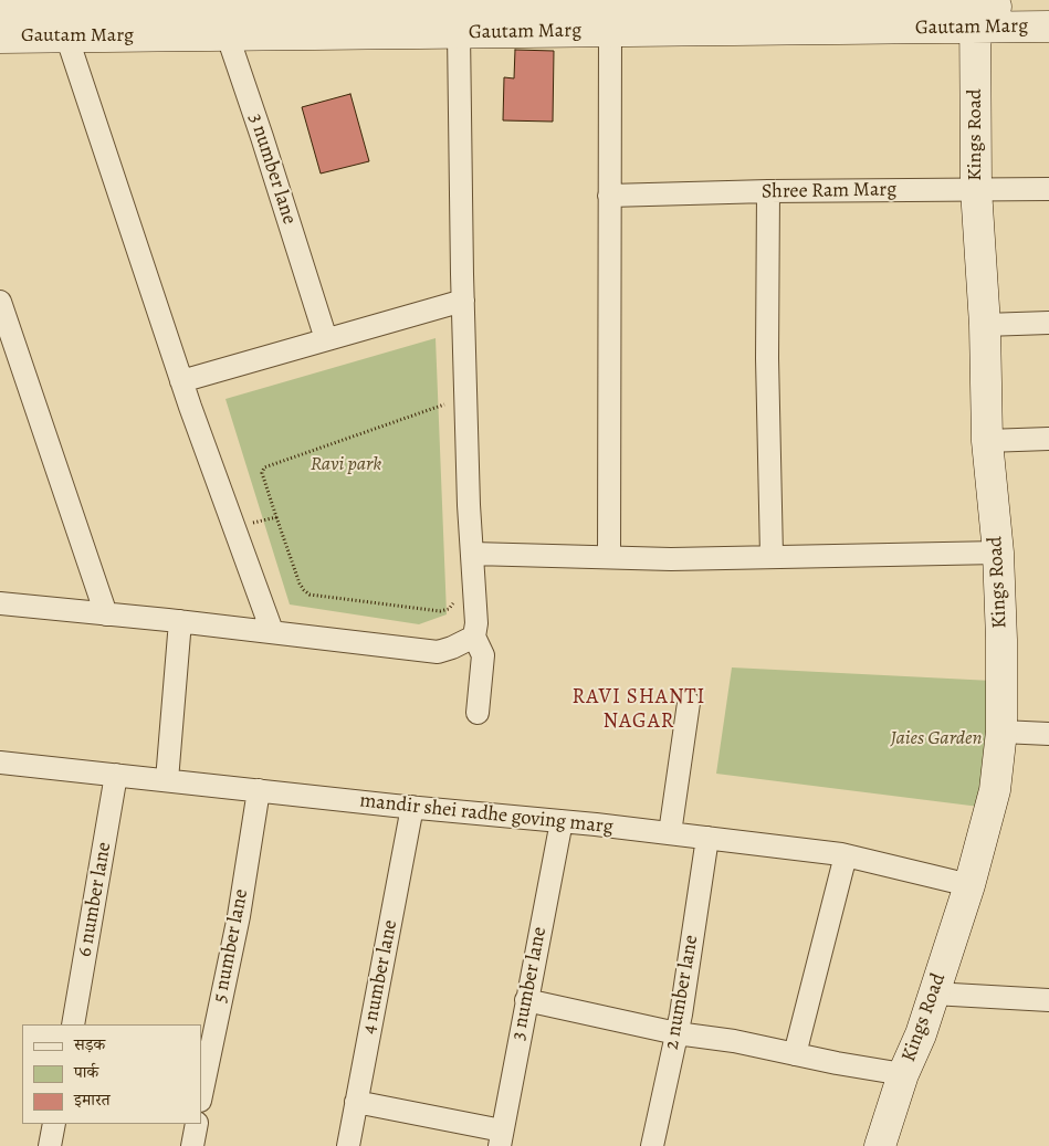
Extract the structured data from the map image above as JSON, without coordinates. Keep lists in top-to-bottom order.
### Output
{
  "streets": {
    "street": [
      "Gautam Marg",
      "Kings Road",
      "3 number lane",
      "Shree Ram Marg",
      "mandir shei radhe goving marg",
      "6 number lane",
      "5 number lane",
      "4 number lane",
      "2 number lane"
    ]
  },
  "crossings": [
    ["Gautam Marg", "Kings Road"],
    ["Gautam Marg", "3 number lane"],
    ["Kings Road", "Shree Ram Marg"],
    ["Kings Road", "mandir shei radhe goving marg"],
    ["3 number lane", "mandir shei radhe goving marg"],
    ["mandir shei radhe goving marg", "6 number lane"],
    ["mandir shei radhe goving marg", "5 number lane"],
    ["mandir shei radhe goving marg", "4 number lane"],
    ["mandir shei radhe goving marg", "2 number lane"]
  ],
  "districts": ["RAVI SHANTI NAGAR"],
  "parks": ["Ravi park", "Jaies Garden"],
  "legend": ["सड़क", "पार्क", "इमारत"]
}
